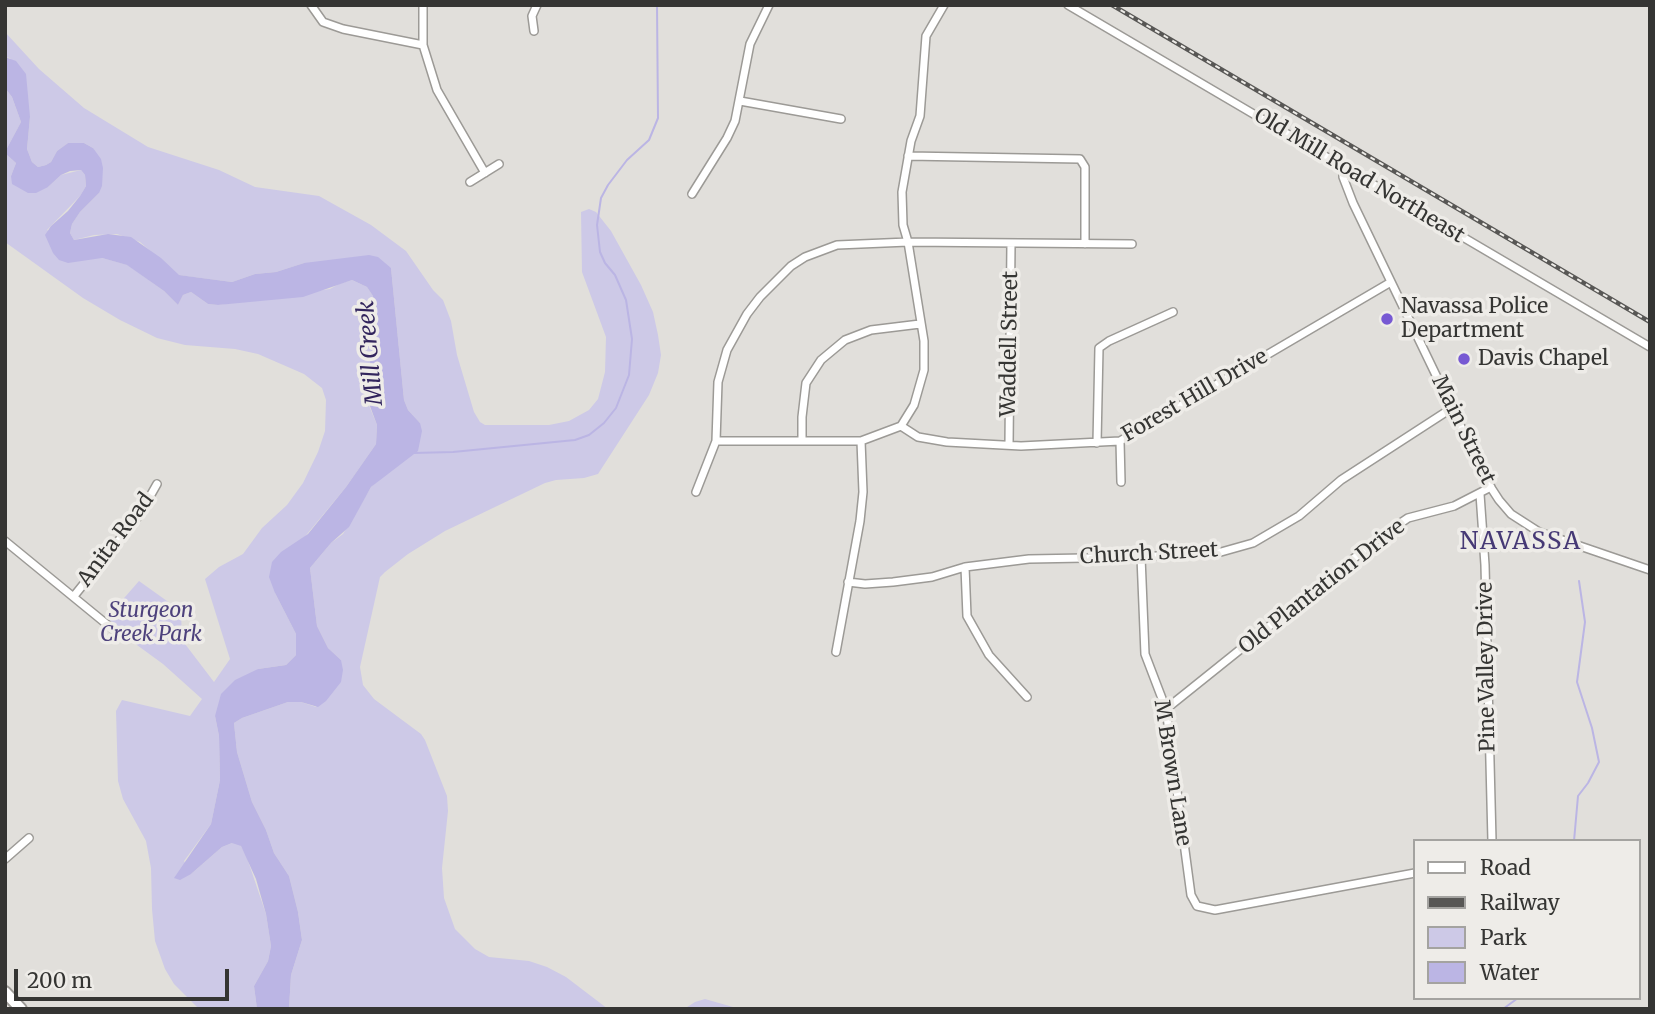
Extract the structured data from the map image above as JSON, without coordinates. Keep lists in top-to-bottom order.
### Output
{
  "streets": {
    "street": [
      "Old Mill Road Northeast",
      "Waddell Street",
      "Forest Hill Drive",
      "Main Street",
      "Anita Road",
      "Church Street",
      "Old Plantation Drive",
      "Pine Valley Drive",
      "M Brown Lane"
    ]
  },
  "crossings": [
    ["Old Mill Road Northeast", "Main Street"],
    ["Waddell Street", "Forest Hill Drive"],
    ["Forest Hill Drive", "Main Street"],
    ["Main Street", "Church Street"],
    ["Main Street", "Old Plantation Drive"],
    ["Church Street", "M Brown Lane"],
    ["Old Plantation Drive", "Pine Valley Drive"],
    ["Old Plantation Drive", "M Brown Lane"]
  ],
  "districts": ["NAVASSA"],
  "water": ["Mill Creek"],
  "parks": ["Sturgeon Creek Park"],
  "places": ["Navassa Police Department", "Davis Chapel"],
  "legend": [
    "Road",
    "Railway",
    "Park",
    "Water"
  ],
  "scale_bar": "200 m"
}
